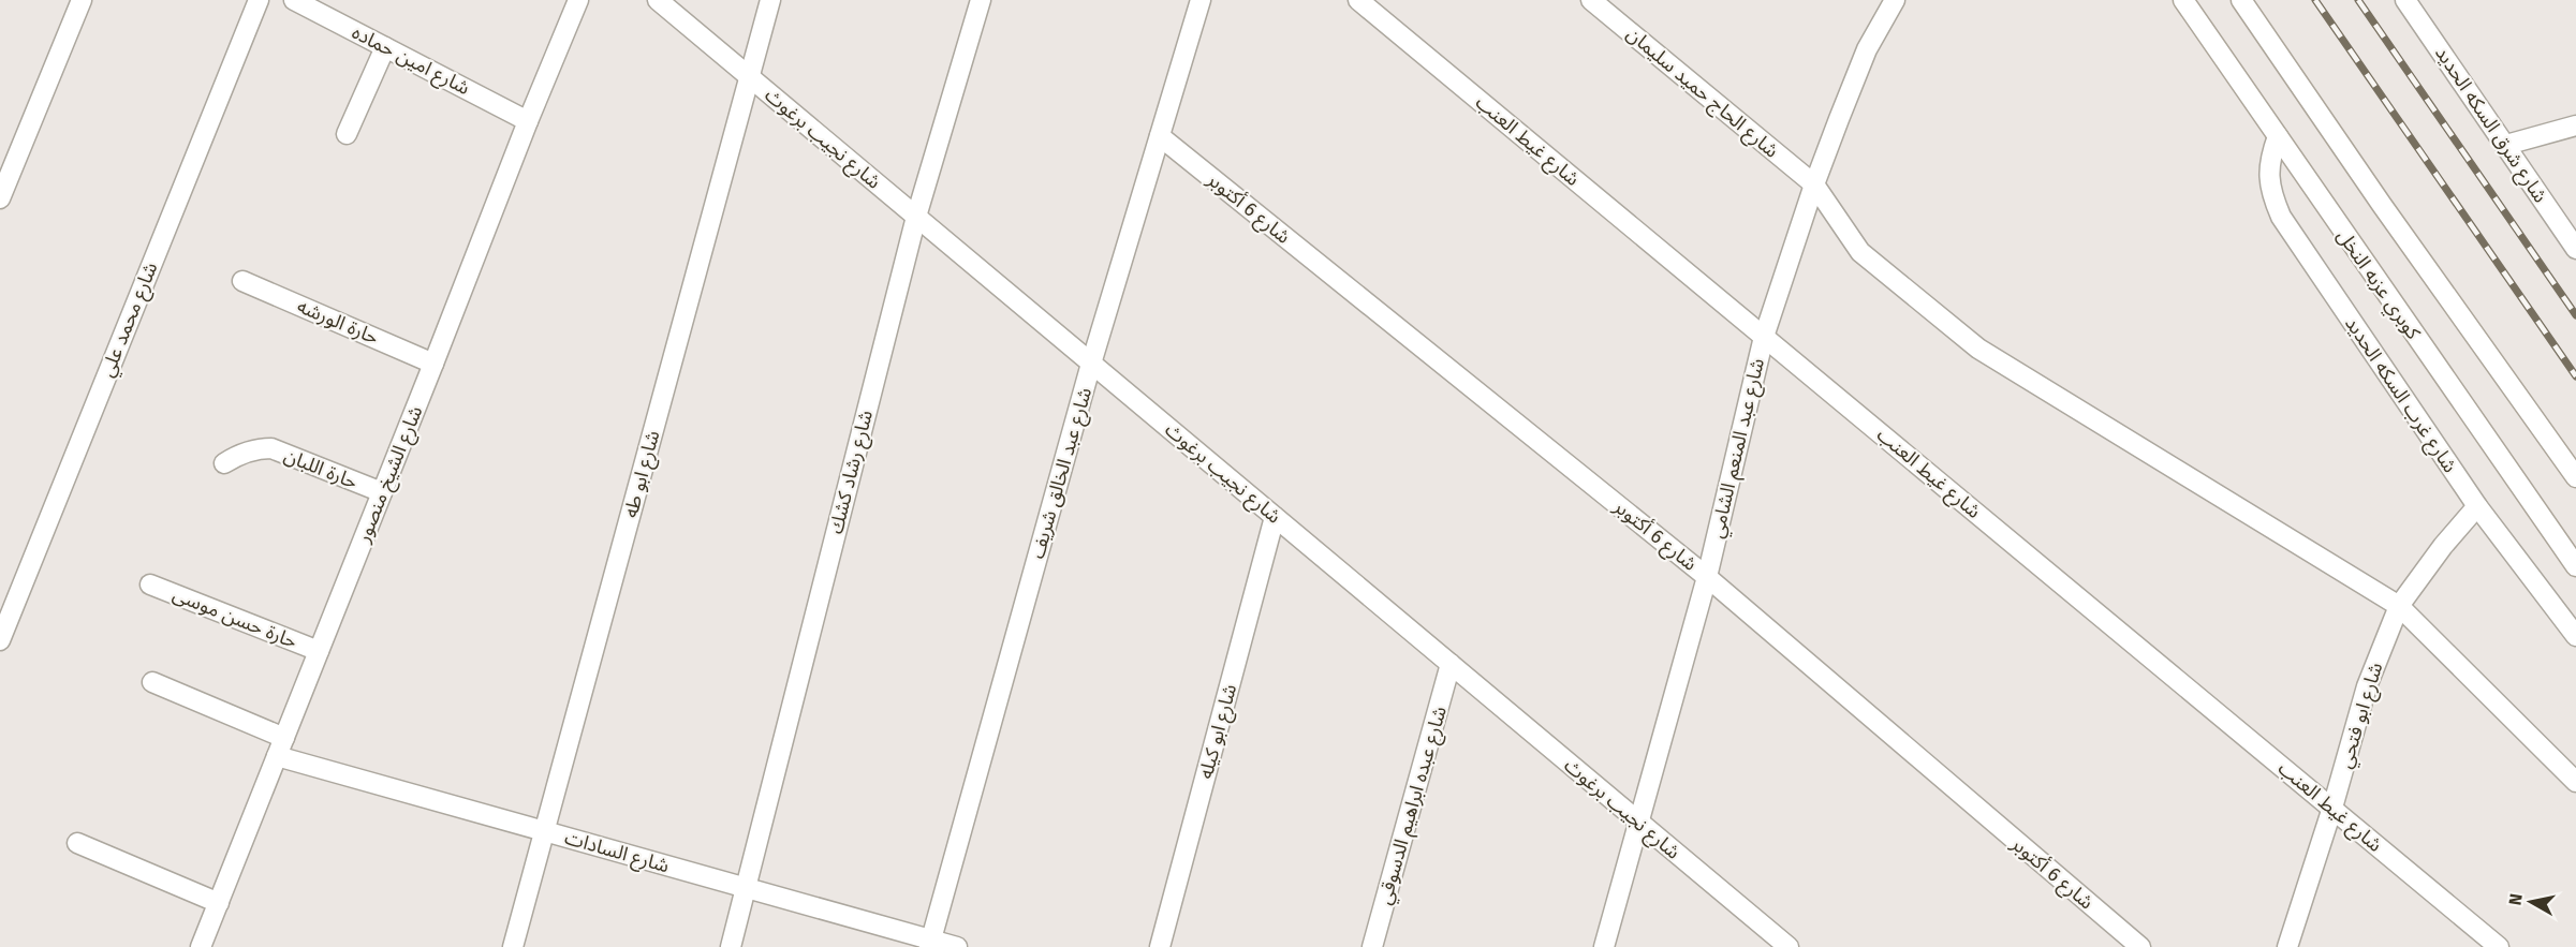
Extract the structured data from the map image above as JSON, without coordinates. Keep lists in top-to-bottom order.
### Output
{
  "streets": {
    "street": [
      "شارع امين حماده",
      "شارع الحاج حميد سليمان",
      "شارع شرق السكه الحديد",
      "شارع نجيب برغوث",
      "شارع غيط العنب",
      "شارع 6 أكتوبر",
      "كوبري عزبه النخل",
      "شارع محمد علي",
      "حارة الورشه",
      "شارع غرب السكه الحديد",
      "شارع عبد المنعم الشامي",
      "حارة اللبان",
      "شارع رشاد كشك",
      "شارع عبد الخالق شريف",
      "شارع الشيخ منصور",
      "شارع ابو طه",
      "حارة حسن موسى",
      "شارع ابو فتحي",
      "شارع ابو كيله",
      "شارع عبده ابراهيم الدسوقي",
      "شارع السادات"
    ]
  },
  "crossings": [
    ["شارع امين حماده", "شارع الشيخ منصور"],
    ["شارع الحاج حميد سليمان", "شارع عبد المنعم الشامي"],
    ["شارع الحاج حميد سليمان", "شارع ابو فتحي"],
    ["شارع نجيب برغوث", "شارع عبد المنعم الشامي"],
    ["شارع نجيب برغوث", "شارع رشاد كشك"],
    ["شارع نجيب برغوث", "شارع عبد الخالق شريف"],
    ["شارع نجيب برغوث", "شارع ابو طه"],
    ["شارع نجيب برغوث", "شارع ابو كيله"],
    ["شارع نجيب برغوث", "شارع عبده ابراهيم الدسوقي"],
    ["شارع غيط العنب", "شارع عبد المنعم الشامي"],
    ["شارع غيط العنب", "شارع ابو فتحي"],
    ["شارع 6 أكتوبر", "شارع عبد المنعم الشامي"],
    ["شارع 6 أكتوبر", "شارع عبد الخالق شريف"],
    ["كوبري عزبه النخل", "شارع غرب السكه الحديد"],
    ["حارة الورشه", "شارع الشيخ منصور"],
    ["شارع غرب السكه الحديد", "شارع ابو فتحي"],
    ["حارة اللبان", "شارع الشيخ منصور"],
    ["شارع رشاد كشك", "شارع السادات"],
    ["شارع عبد الخالق شريف", "شارع السادات"],
    ["شارع الشيخ منصور", "حارة حسن موسى"],
    ["شارع الشيخ منصور", "شارع السادات"],
    ["شارع ابو طه", "شارع السادات"]
  ],
  "north": "left"
}
